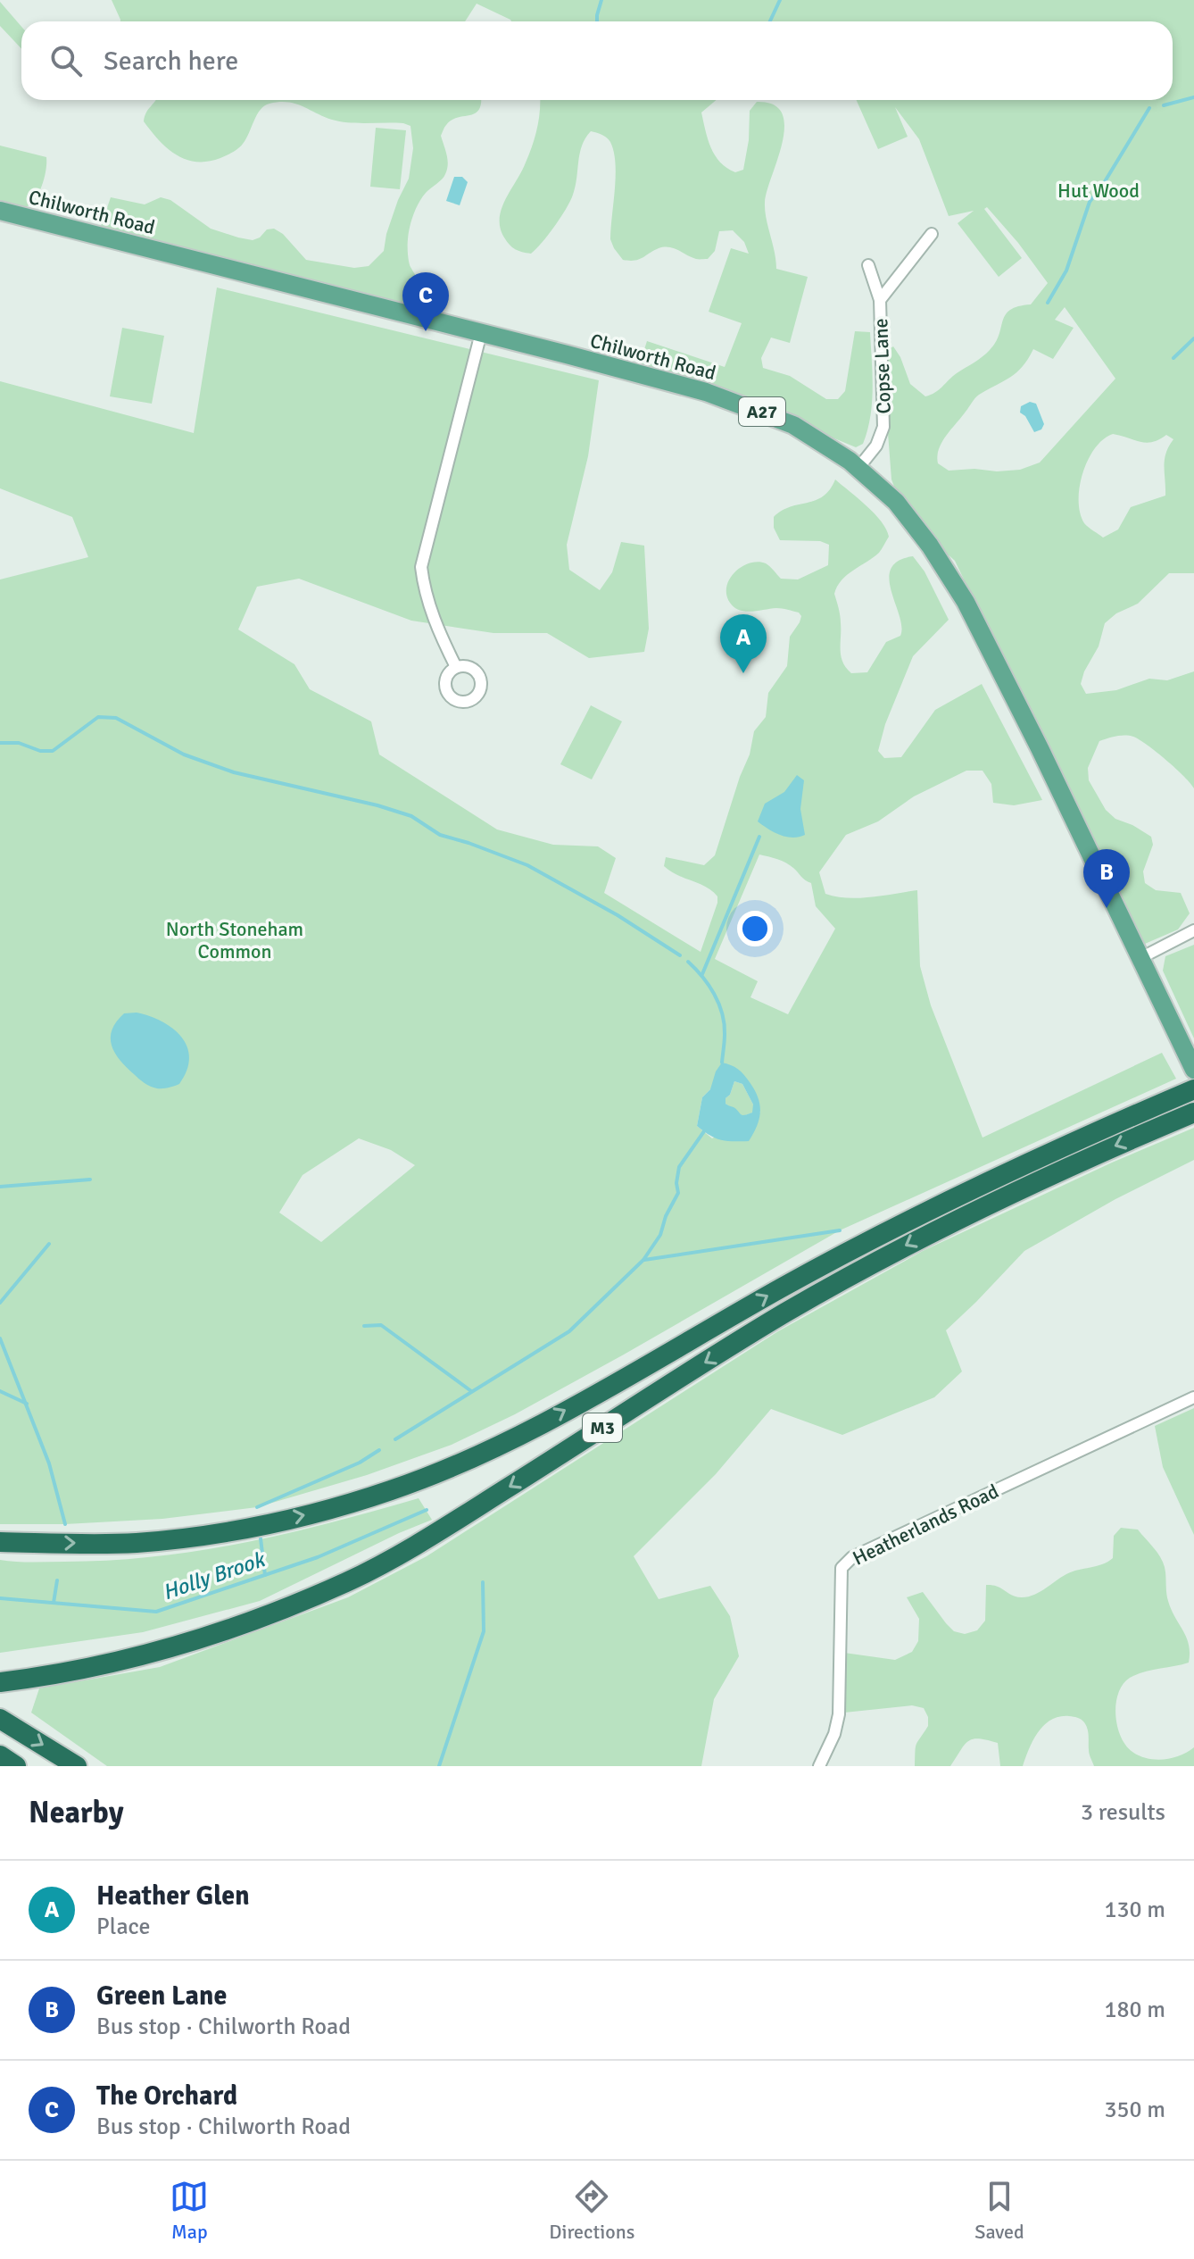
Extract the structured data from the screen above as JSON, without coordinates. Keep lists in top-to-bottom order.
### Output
{
  "streets": {
    "highway": ["M3"],
    "main road": ["Chilworth Road", "A27"],
    "street": ["Copse Lane", "Heatherlands Road"]
  },
  "crossings": [
    ["Chilworth Road", "Copse Lane"]
  ],
  "water": ["Holly Brook"],
  "parks": ["Hut Wood", "North Stoneham Common"],
  "page": {
    "search": "Search here",
    "pins": ["C", "A", "B"],
    "heading": ["Nearby", "3 results"],
    "list": [
      {
        "mark": "A",
        "name": "Heather Glen",
        "note": "Place",
        "value": "130 m"
      },
      {
        "mark": "B",
        "name": "Green Lane",
        "note": "Bus stop · Chilworth Road",
        "value": "180 m"
      },
      {
        "mark": "C",
        "name": "The Orchard",
        "note": "Bus stop · Chilworth Road",
        "value": "350 m"
      }
    ],
    "nav": ["Map", "Directions", "Saved"]
  }
}
